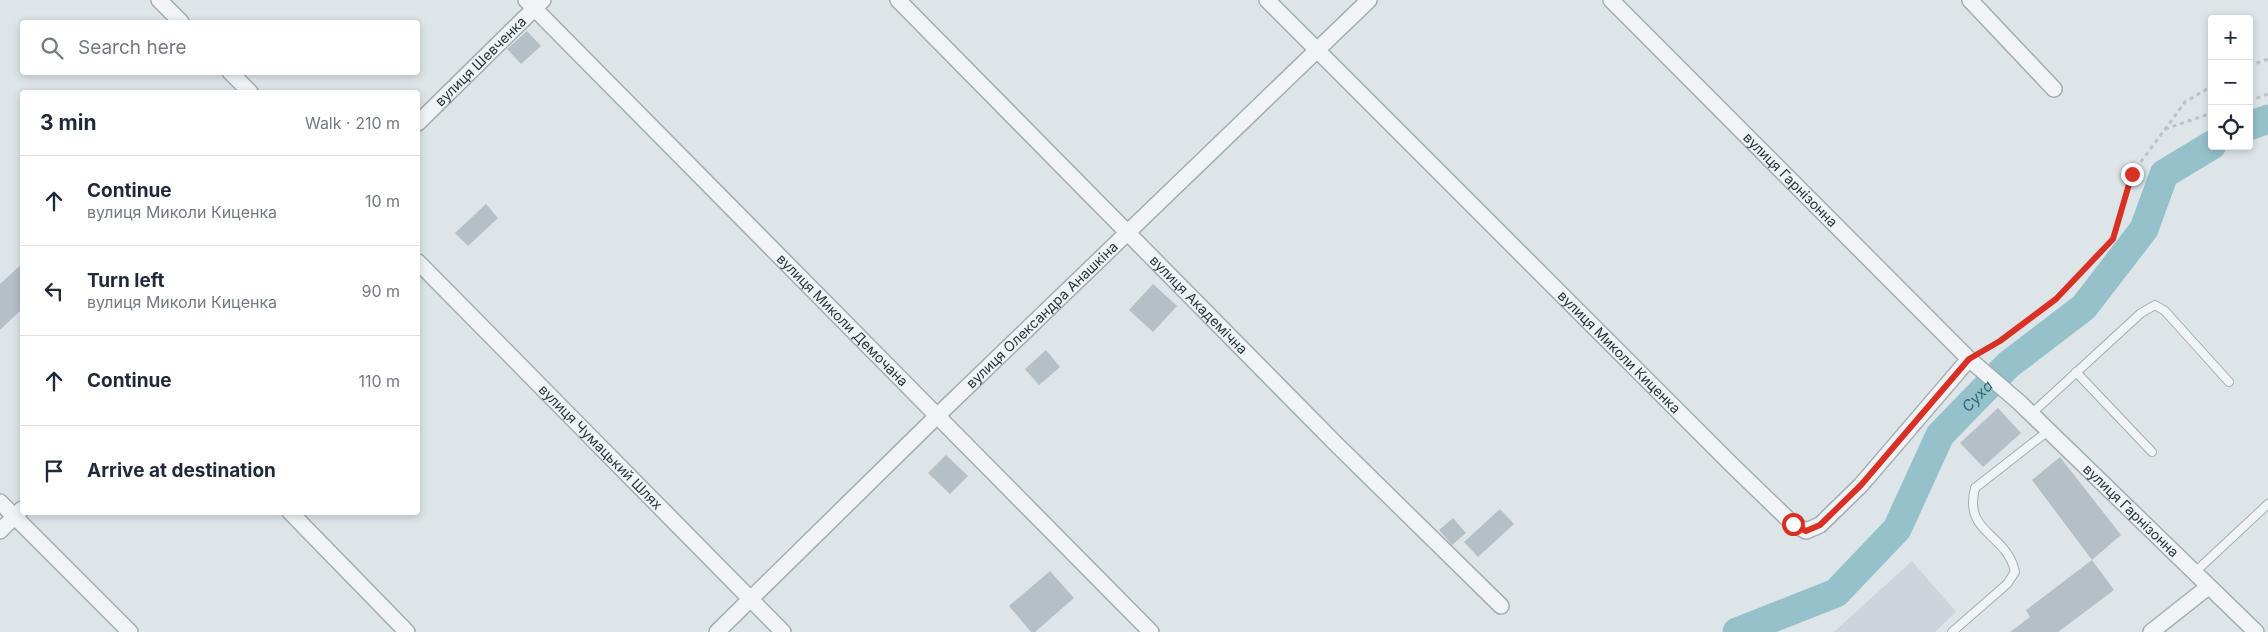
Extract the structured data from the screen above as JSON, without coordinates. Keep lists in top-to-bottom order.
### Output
{
  "streets": {
    "street": [
      "вулиця Шевченка",
      "вулиця Гарнізонна",
      "вулиця Академічна",
      "вулиця Олександра Анашкіна",
      "вулиця Миколи Демочана",
      "вулиця Миколи Киценка",
      "вулиця Чумацький Шлях"
    ]
  },
  "crossings": [
    ["вулиця Шевченка", "вулиця Миколи Демочана"],
    ["вулиця Гарнізонна", "вулиця Миколи Киценка"],
    ["вулиця Академічна", "вулиця Олександра Анашкіна"],
    ["вулиця Олександра Анашкіна", "вулиця Миколи Демочана"],
    ["вулиця Олександра Анашкіна", "вулиця Миколи Киценка"],
    ["вулиця Олександра Анашкіна", "вулиця Чумацький Шлях"]
  ],
  "water": ["Суха"],
  "page": {
    "map_buttons": ["+", "−"],
    "search": "Search here",
    "heading": ["3 min", "Walk · 210 m"],
    "list": [
      ["Continue", "вулиця Миколи Киценка", "10 m"],
      ["Turn left", "вулиця Миколи Киценка", "90 m"],
      ["Continue", "110 m"],
      "Arrive at destination"
    ]
  }
}
